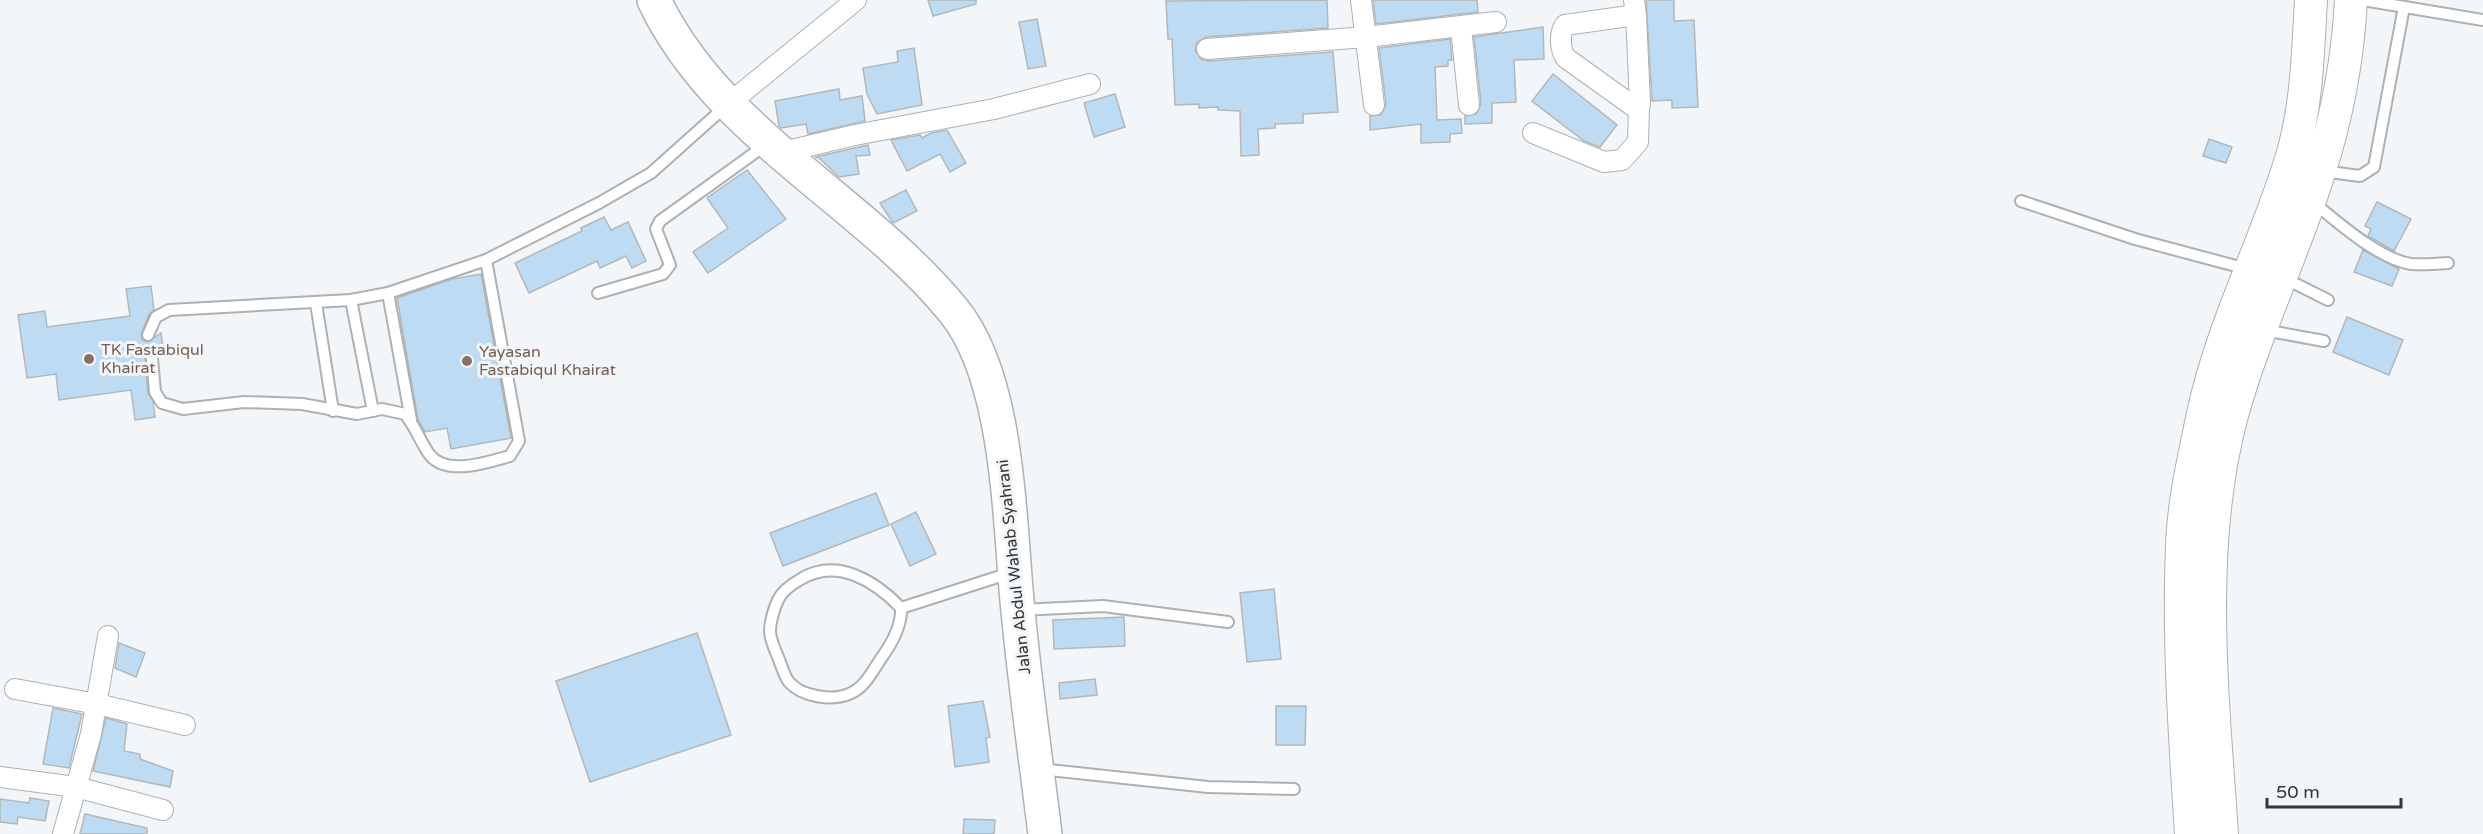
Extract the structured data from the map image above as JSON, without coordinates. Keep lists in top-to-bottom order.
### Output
{
  "streets": {
    "highway": ["Jalan Abdul Wahab Syahrani"]
  },
  "places": ["TK Fastabiqul Khairat", "Yayasan Fastabiqul Khairat"],
  "scale_bar": "50 m"
}
